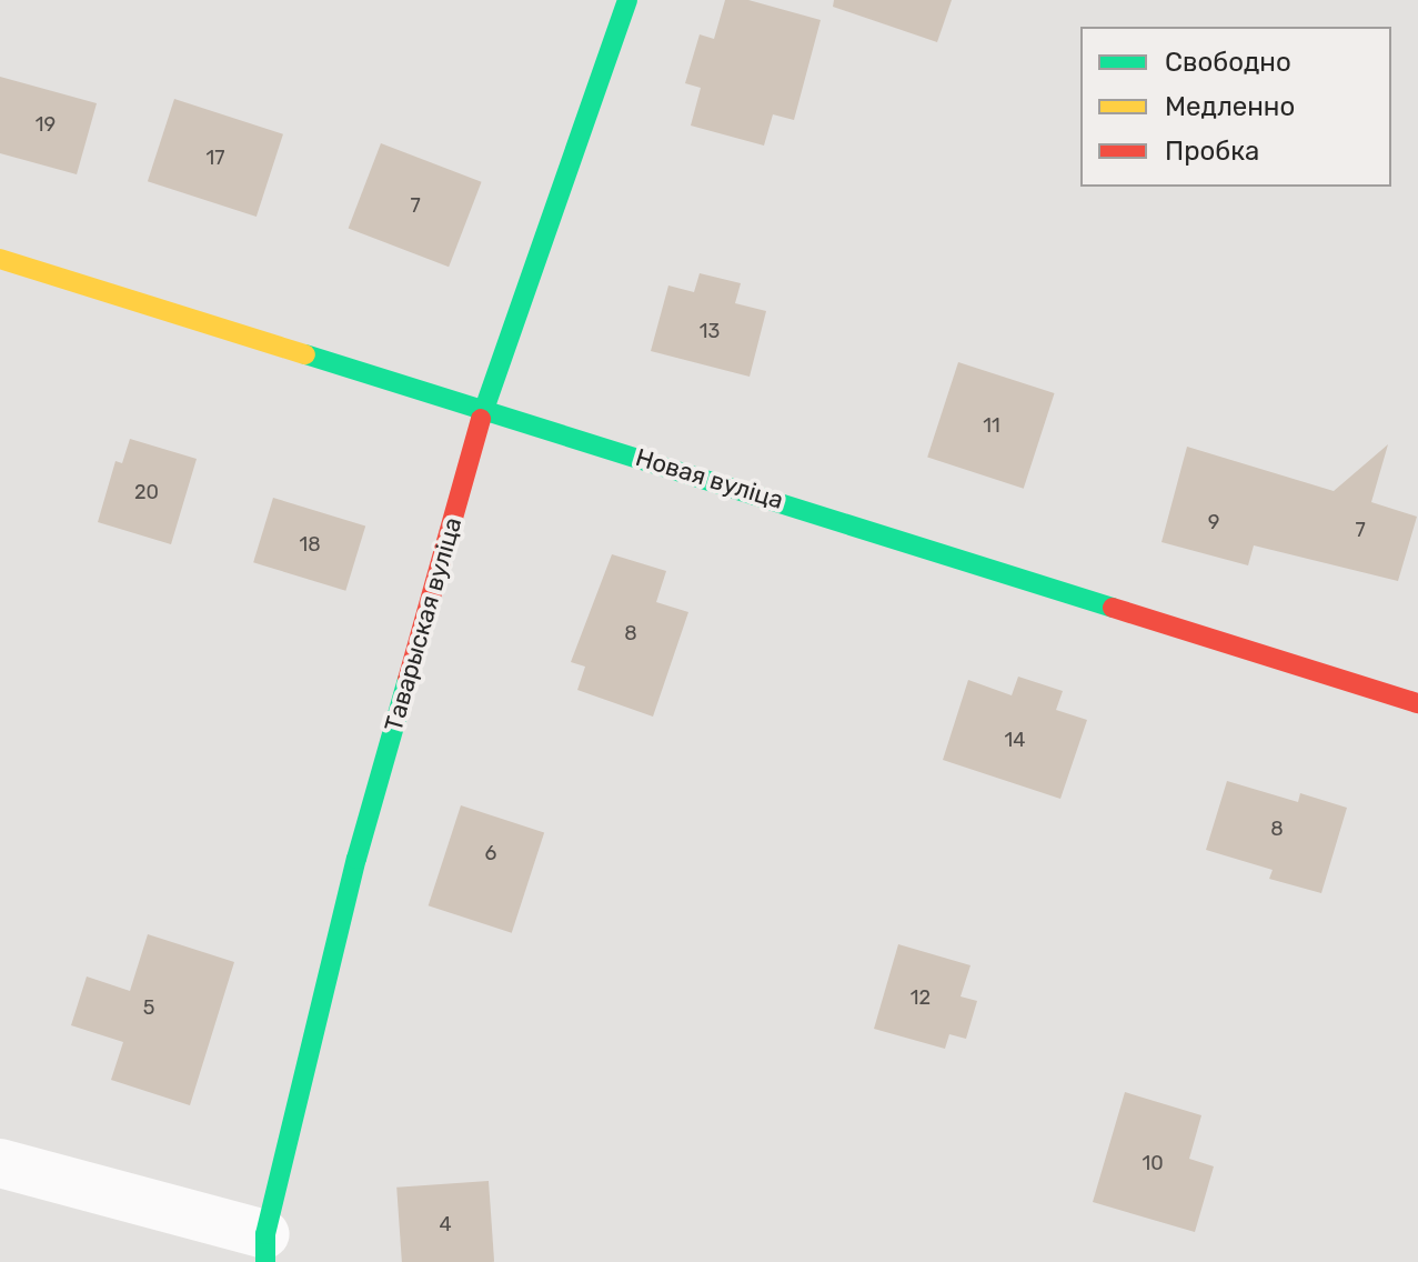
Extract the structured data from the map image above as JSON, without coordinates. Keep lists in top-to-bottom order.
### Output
{
  "streets": {
    "street": ["Новая вуліца", "Таварыская вуліца"]
  },
  "crossings": [
    ["Новая вуліца", "Таварыская вуліца"]
  ],
  "house_numbers": [
    "19",
    "17",
    "7",
    "13",
    "11",
    "20",
    "9",
    "7",
    "18",
    "8",
    "14",
    "8",
    "6",
    "12",
    "5",
    "10",
    "4"
  ],
  "legend": ["Свободно", "Медленно", "Пробка"]
}
